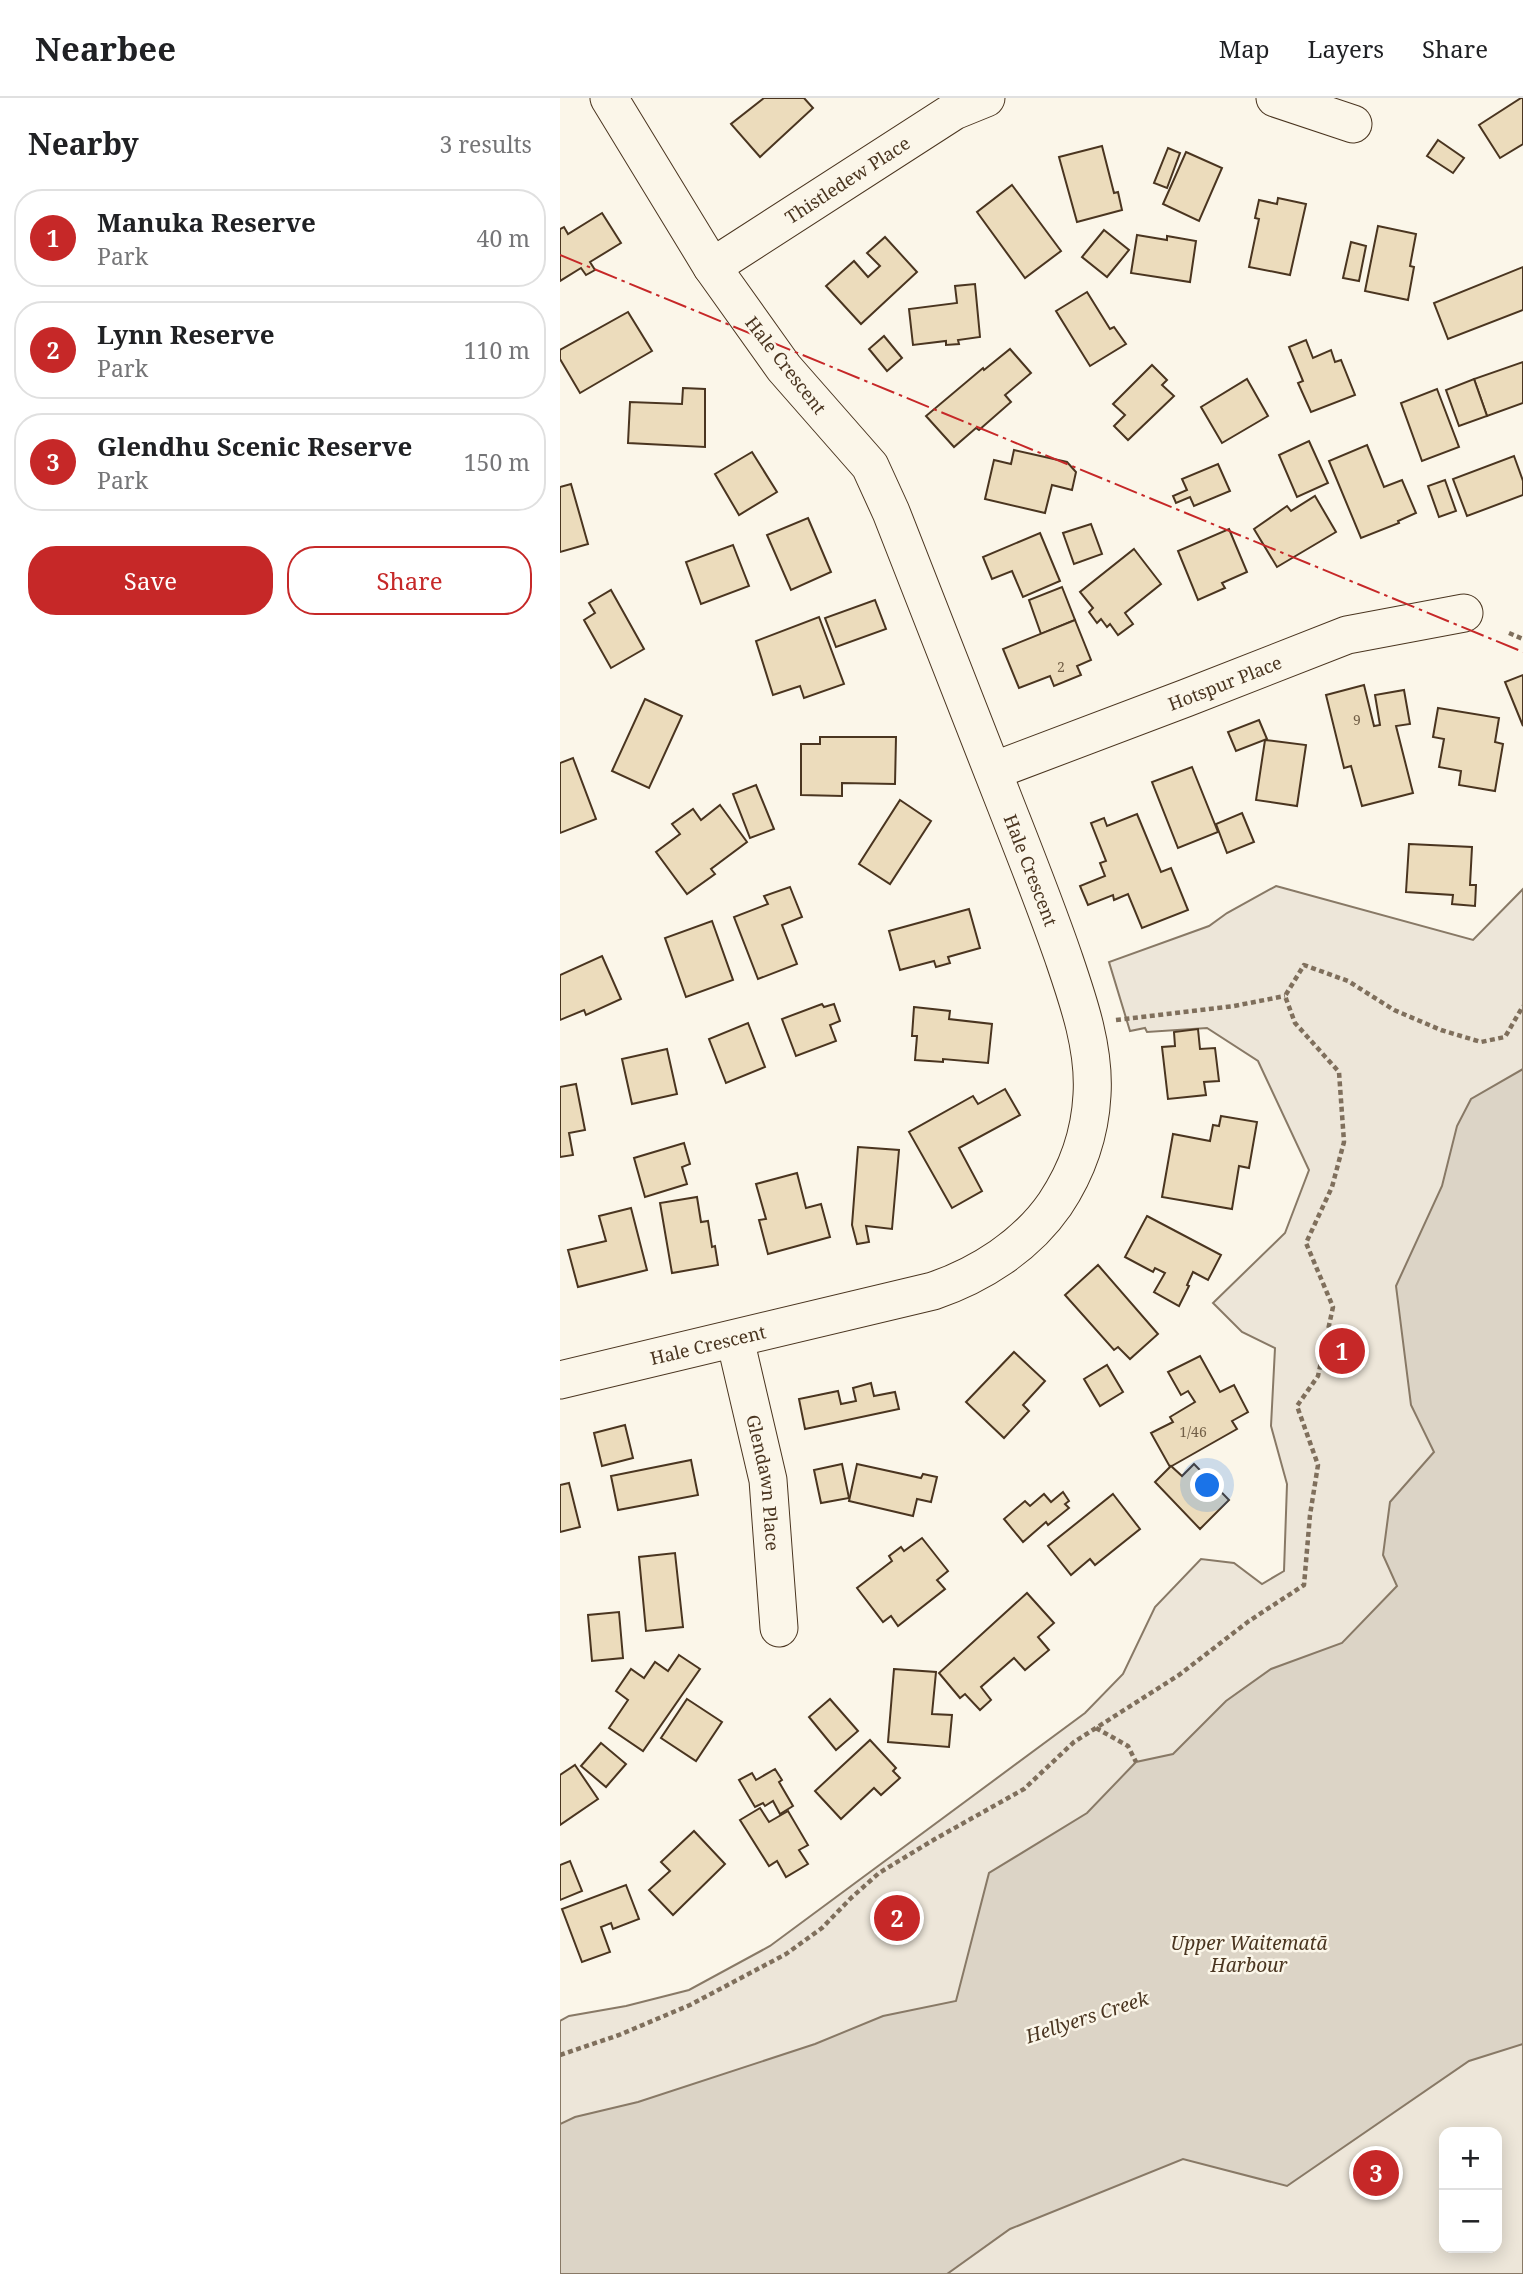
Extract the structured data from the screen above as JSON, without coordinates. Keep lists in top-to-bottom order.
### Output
{
  "streets": {
    "street": [
      "Thistledew Place",
      "Hale Crescent",
      "Hotspur Place",
      "Glendawn Place"
    ]
  },
  "crossings": [
    ["Thistledew Place", "Hale Crescent"],
    ["Hale Crescent", "Hotspur Place"],
    ["Hale Crescent", "Glendawn Place"]
  ],
  "water": ["Upper Waitematā Harbour", "Hellyers Creek"],
  "house_numbers": ["2", "9", "1/46"],
  "page": {
    "header": "Nearbee",
    "nav": ["Map", "Layers", "Share"],
    "heading": ["Nearby", "3 results"],
    "list": [
      {
        "mark": "1",
        "name": "Manuka Reserve",
        "note": "Park",
        "value": "40 m"
      },
      {
        "mark": "2",
        "name": "Lynn Reserve",
        "note": "Park",
        "value": "110 m"
      },
      {
        "mark": "3",
        "name": "Glendhu Scenic Reserve",
        "note": "Park",
        "value": "150 m"
      }
    ],
    "buttons": ["Save", "Share"],
    "pins": ["1", "2", "3"],
    "map_buttons": ["+", "−"]
  }
}
